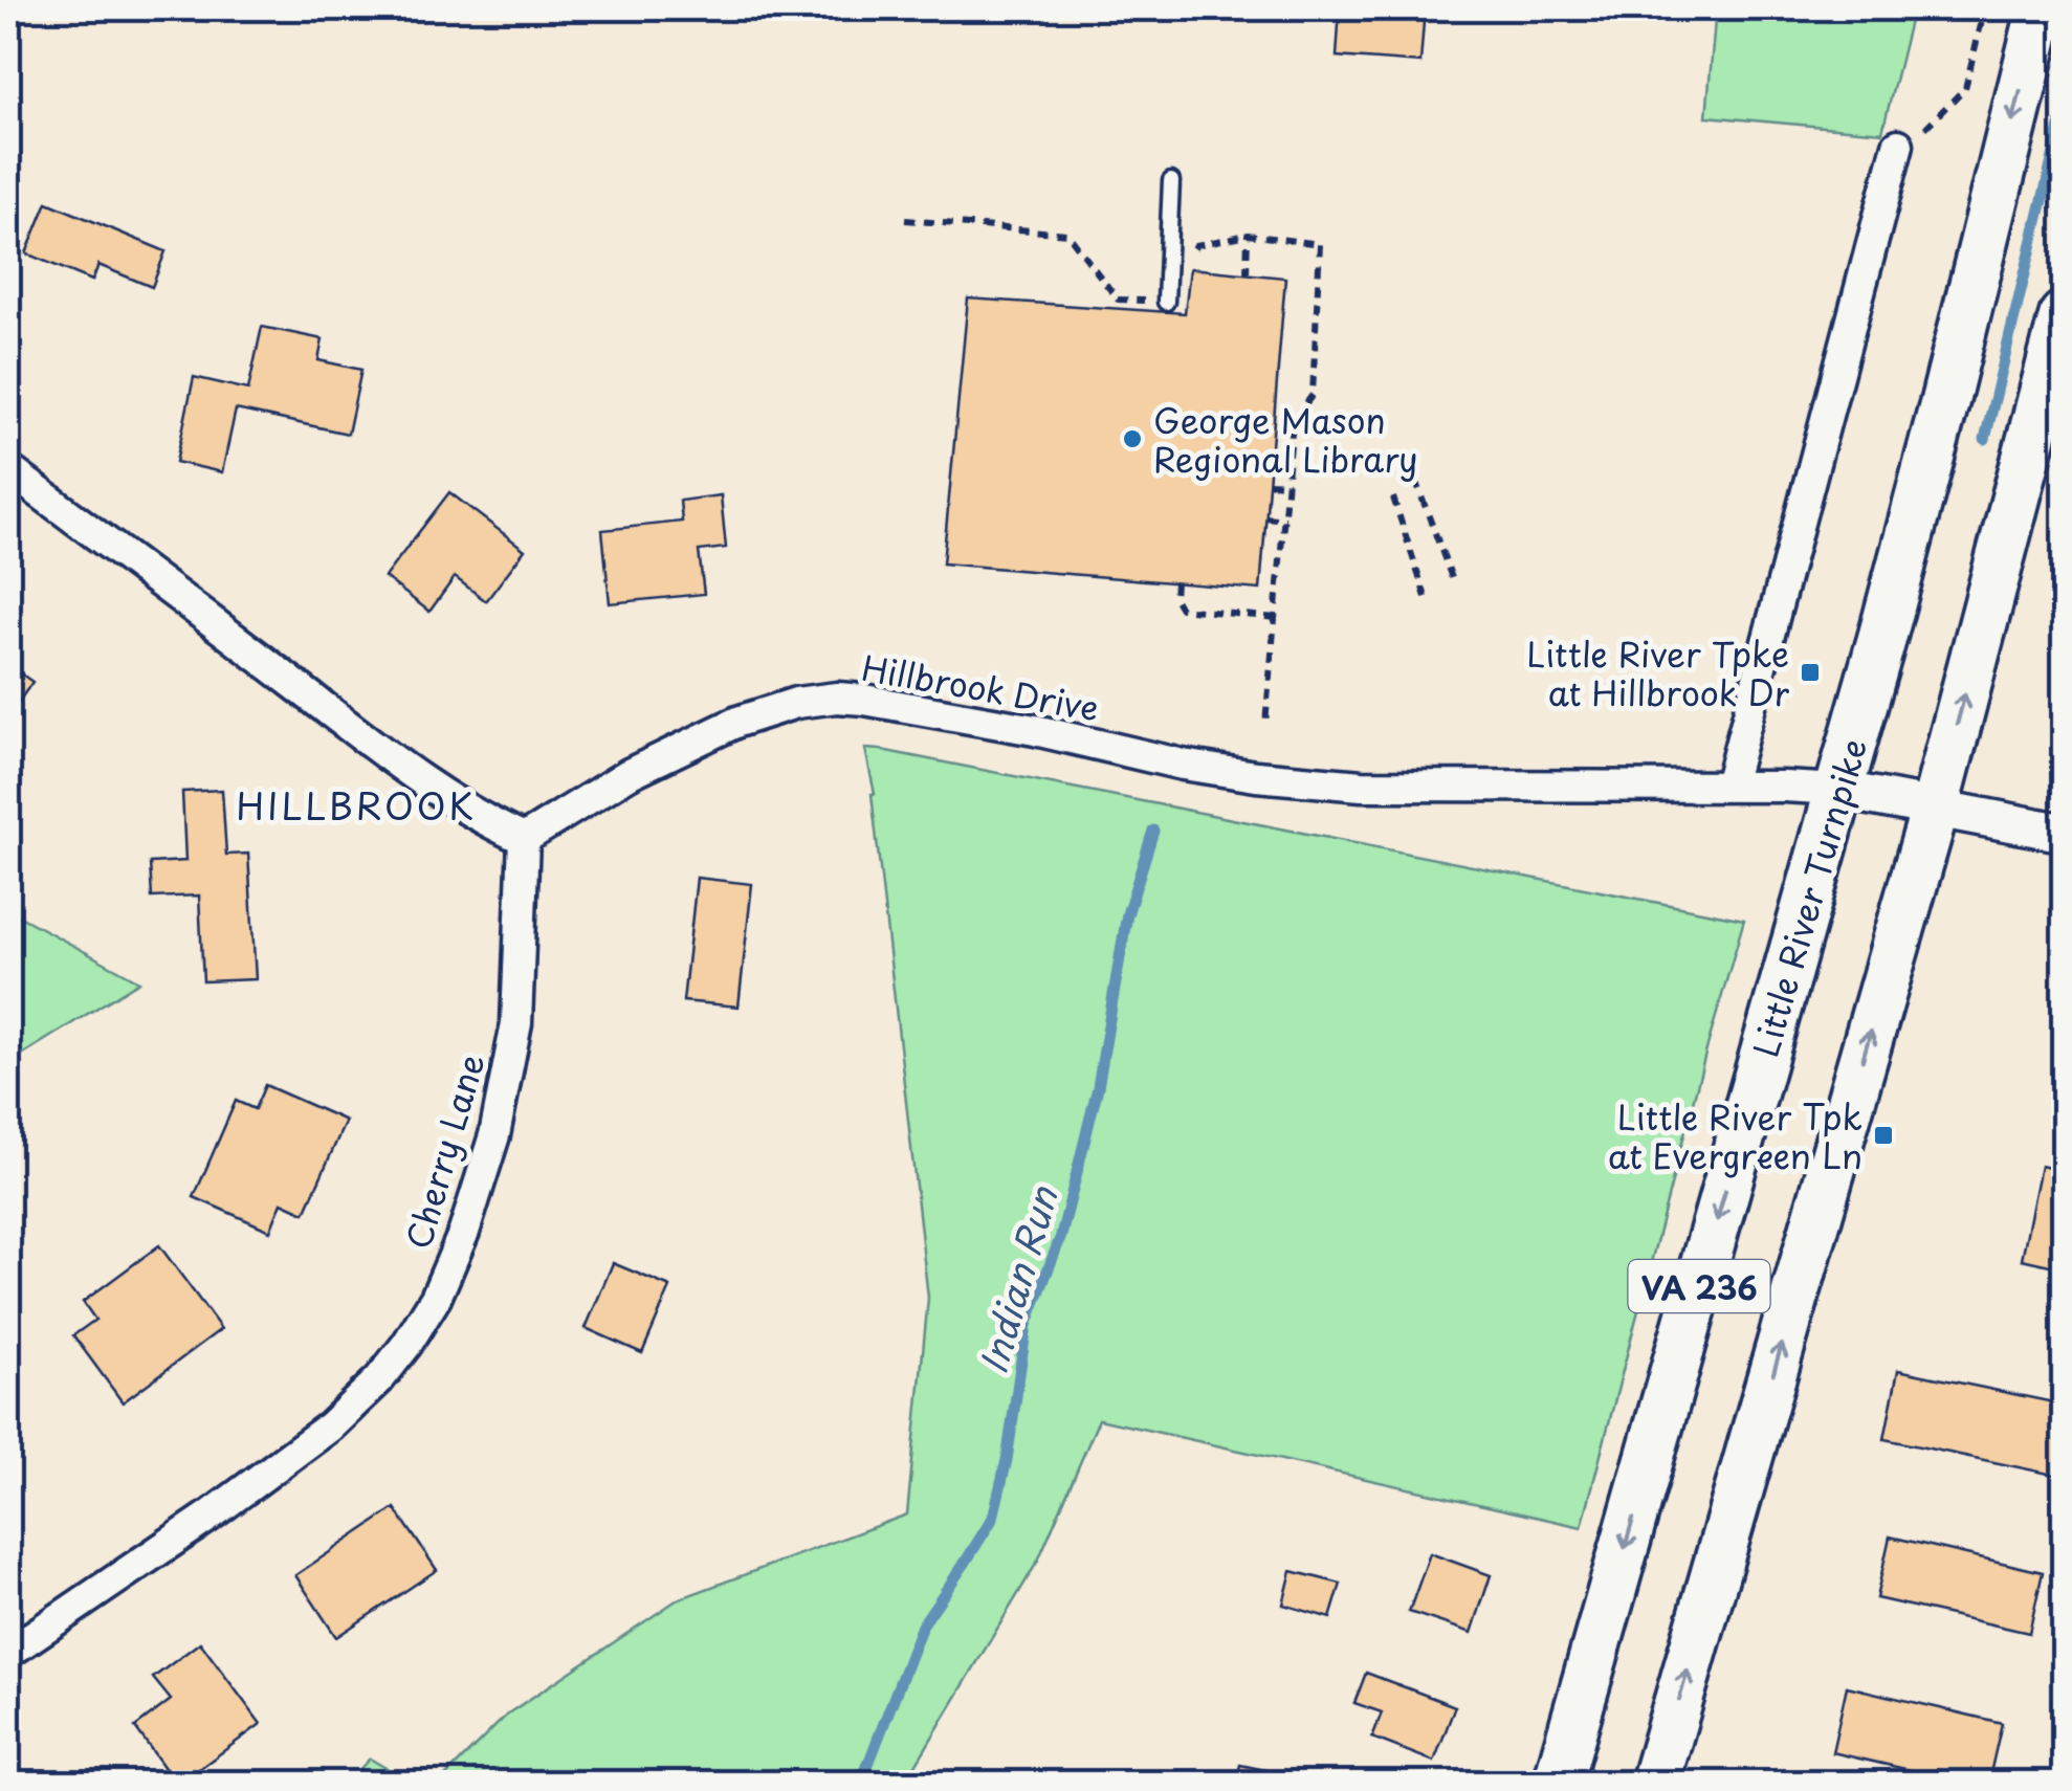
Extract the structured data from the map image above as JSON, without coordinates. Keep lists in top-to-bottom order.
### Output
{
  "streets": {
    "main road": ["Little River Turnpike", "VA 236"],
    "street": ["Hillbrook Drive", "Cherry Lane"]
  },
  "crossings": [
    ["Hillbrook Drive", "Little River Turnpike"],
    ["Hillbrook Drive", "Cherry Lane"]
  ],
  "districts": ["HILLBROOK"],
  "water": ["Indian Run"],
  "places": {
    "other": ["George Mason Regional Library"],
    "transit": ["Little River Tpke at Hillbrook Dr", "Little River Tpk at Evergreen Ln"]
  }
}
